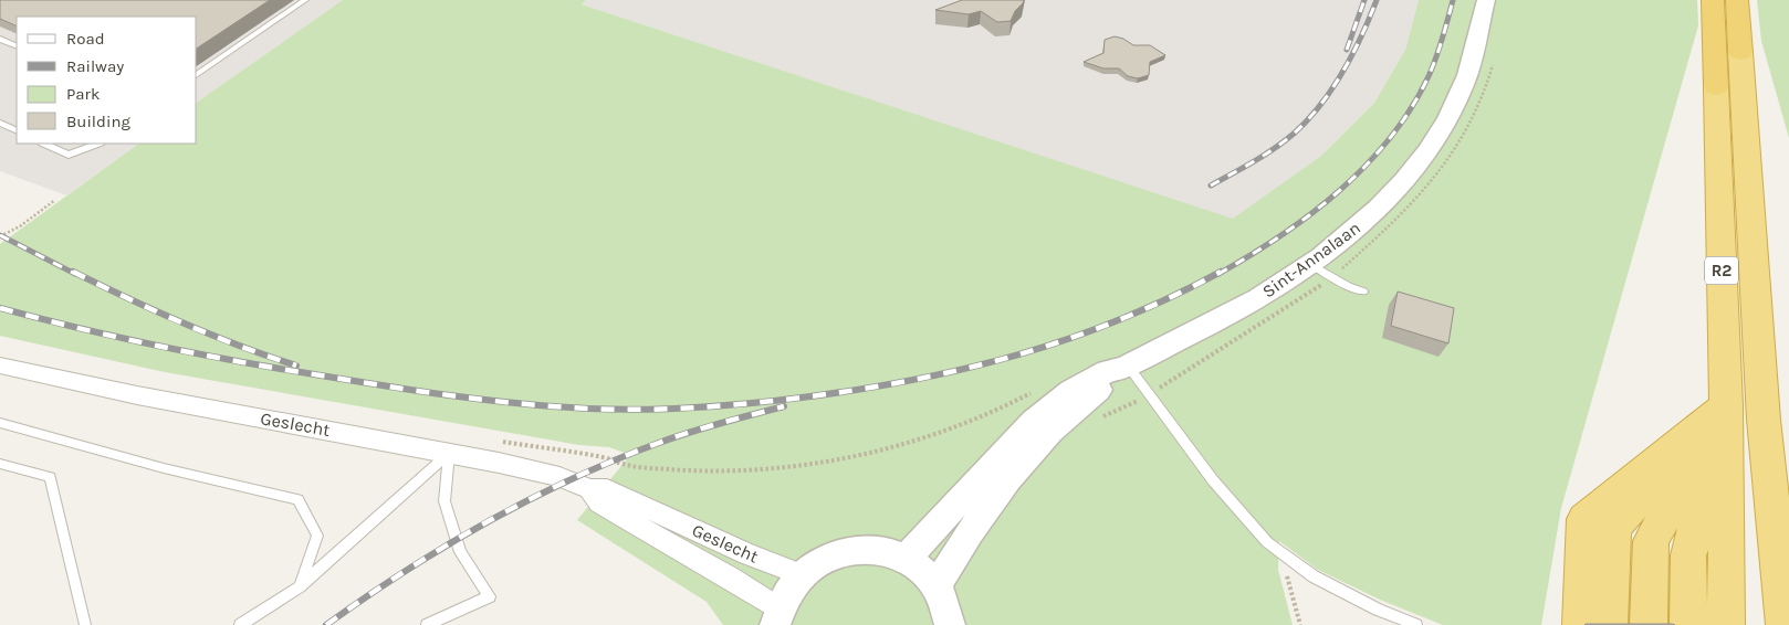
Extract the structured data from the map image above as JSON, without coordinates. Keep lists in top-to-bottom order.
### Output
{
  "streets": {
    "highway": ["R2"],
    "street": ["Sint-Annalaan", "Geslecht"]
  },
  "crossings": [
    ["Sint-Annalaan", "Geslecht"]
  ],
  "legend": [
    "Road",
    "Railway",
    "Park",
    "Building"
  ]
}
